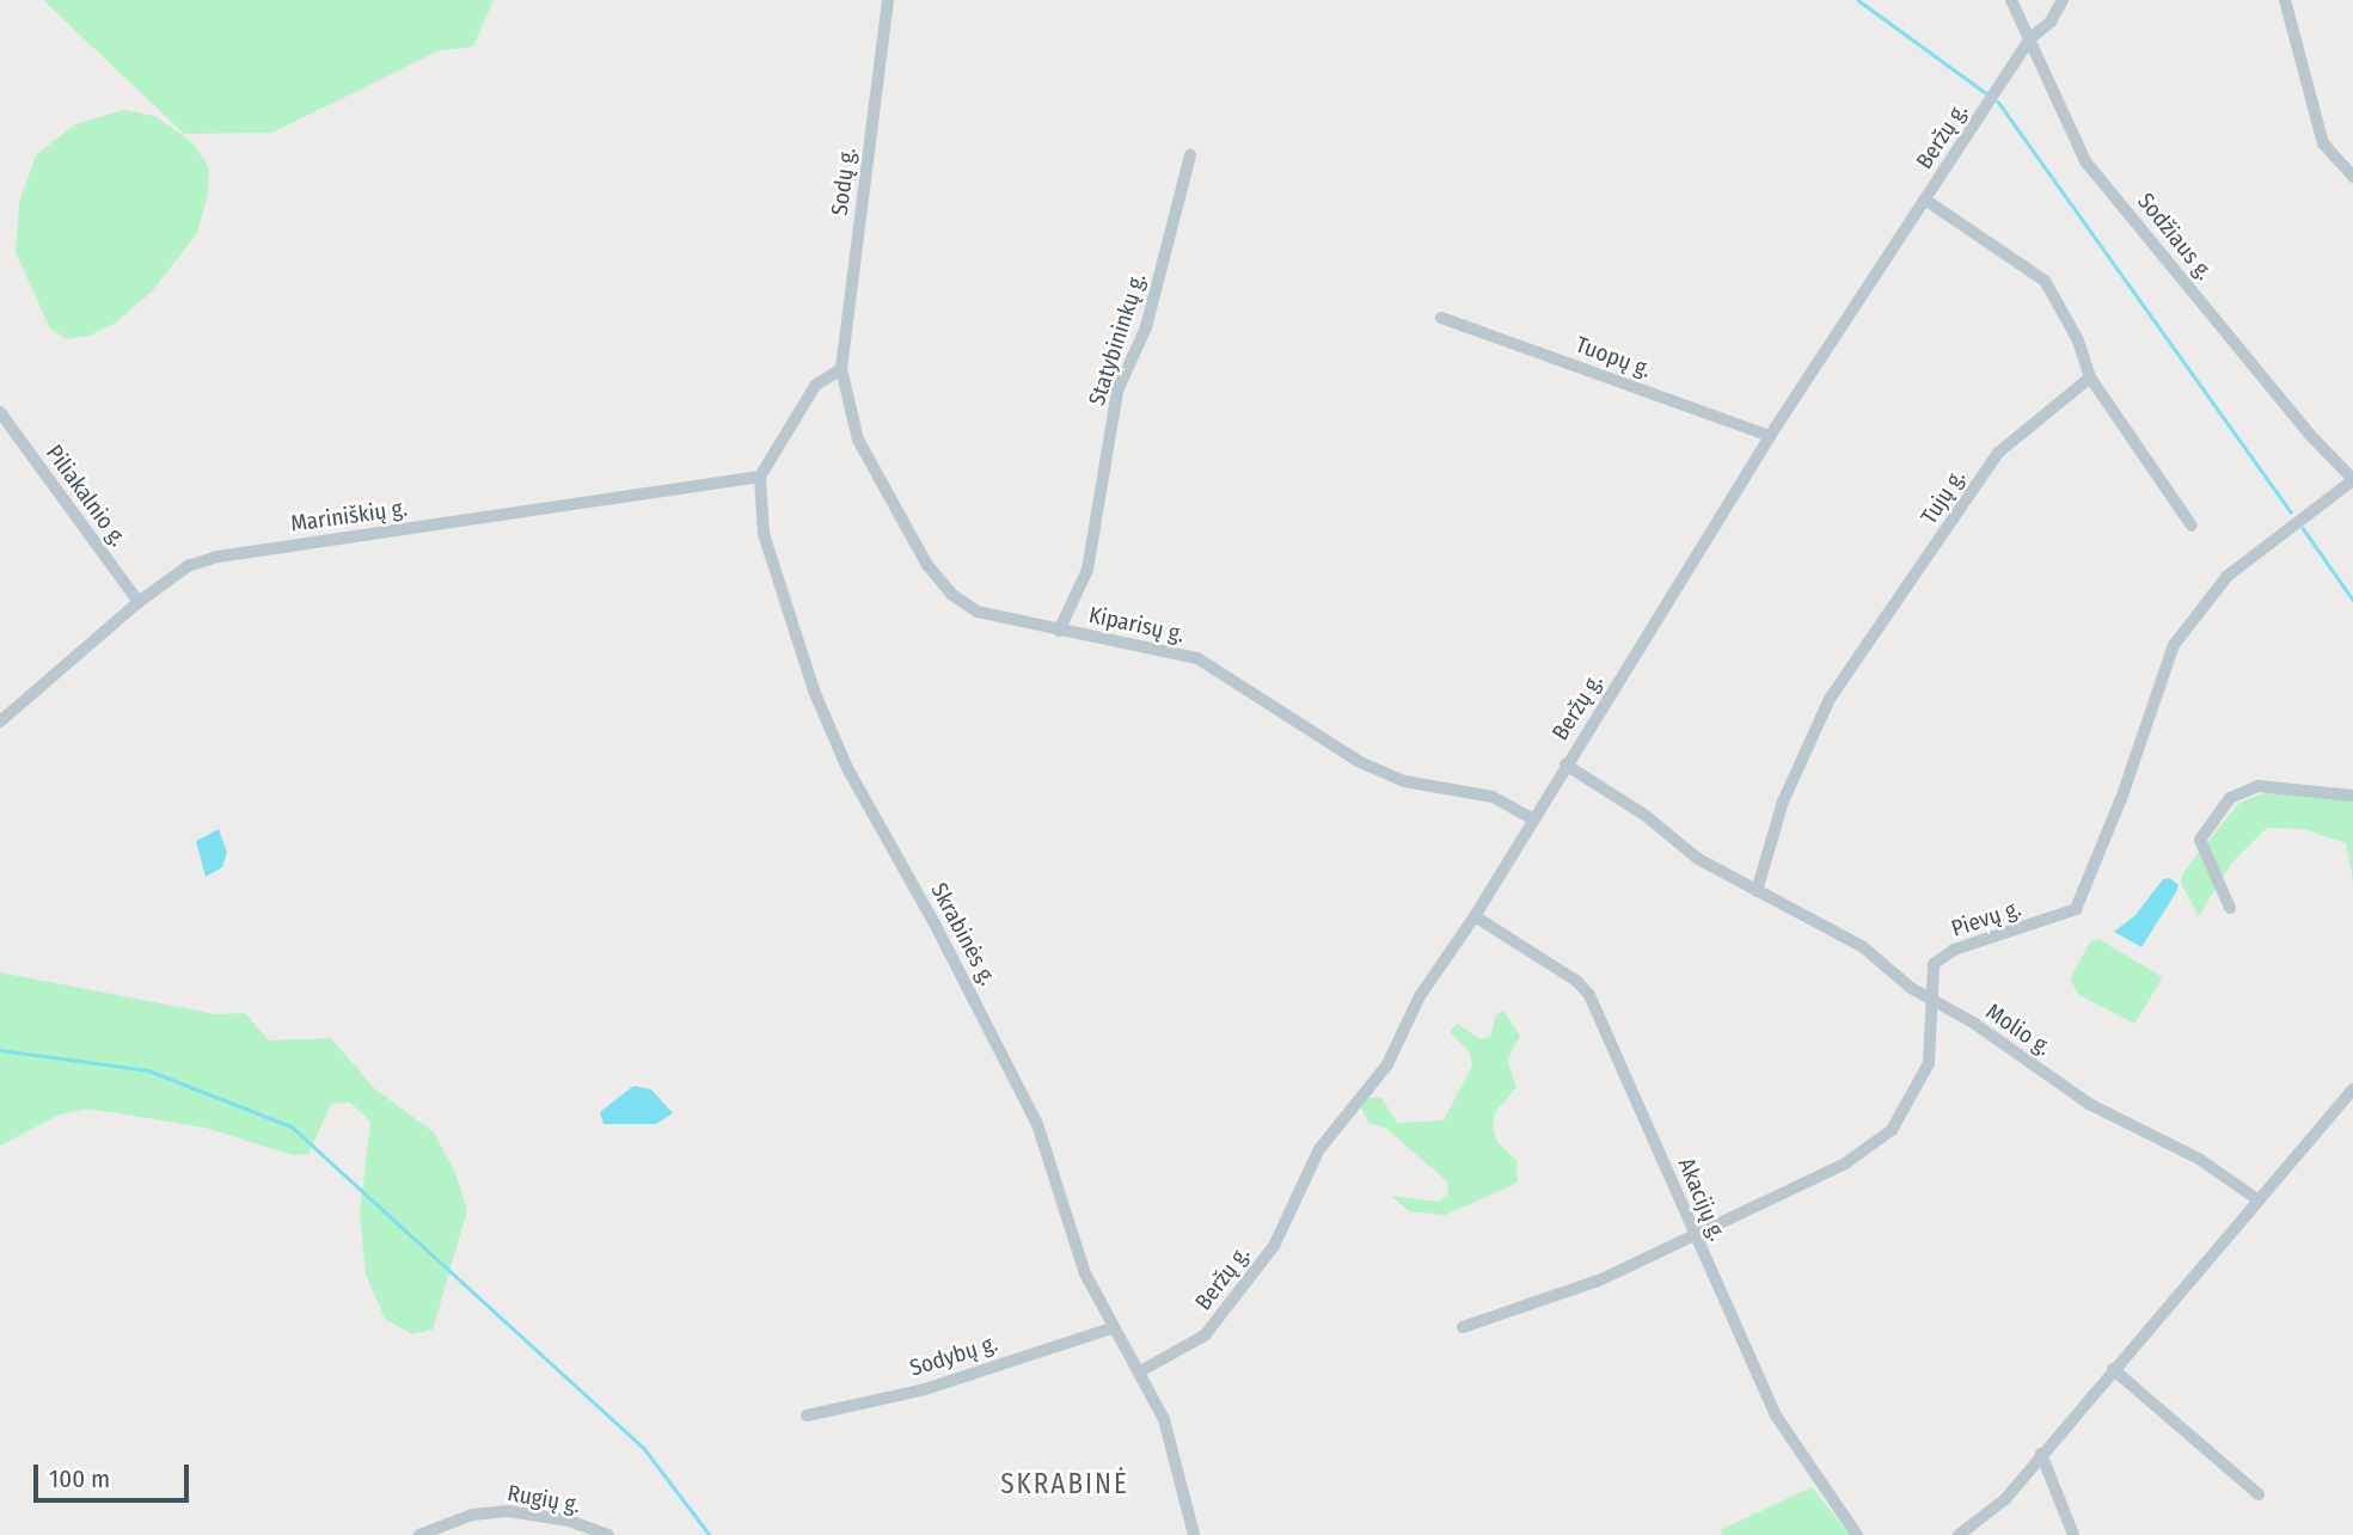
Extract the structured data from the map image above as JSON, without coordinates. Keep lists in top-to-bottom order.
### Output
{
  "streets": {
    "street": [
      "Beržų g.",
      "Sodų g.",
      "Sodžiaus g.",
      "Statybininkų g.",
      "Tuopų g.",
      "Piliakalnio g.",
      "Tujų g.",
      "Mariniškių g.",
      "Kiparisų g.",
      "Pievų g.",
      "Skrabinės g.",
      "Molio g.",
      "Akacijų g.",
      "Sodybų g.",
      "Rugių g."
    ]
  },
  "crossings": [
    ["Beržų g.", "Sodžiaus g."],
    ["Beržų g.", "Tuopų g."],
    ["Beržų g.", "Kiparisų g."],
    ["Beržų g.", "Skrabinės g."],
    ["Beržų g.", "Molio g."],
    ["Beržų g.", "Akacijų g."],
    ["Sodų g.", "Kiparisų g."],
    ["Sodžiaus g.", "Pievų g."],
    ["Statybininkų g.", "Kiparisų g."],
    ["Piliakalnio g.", "Mariniškių g."],
    ["Tujų g.", "Molio g."],
    ["Mariniškių g.", "Skrabinės g."],
    ["Pievų g.", "Molio g."],
    ["Pievų g.", "Akacijų g."],
    ["Skrabinės g.", "Sodybų g."]
  ],
  "districts": ["SKRABINĖ"],
  "scale_bar": "100 m"
}
